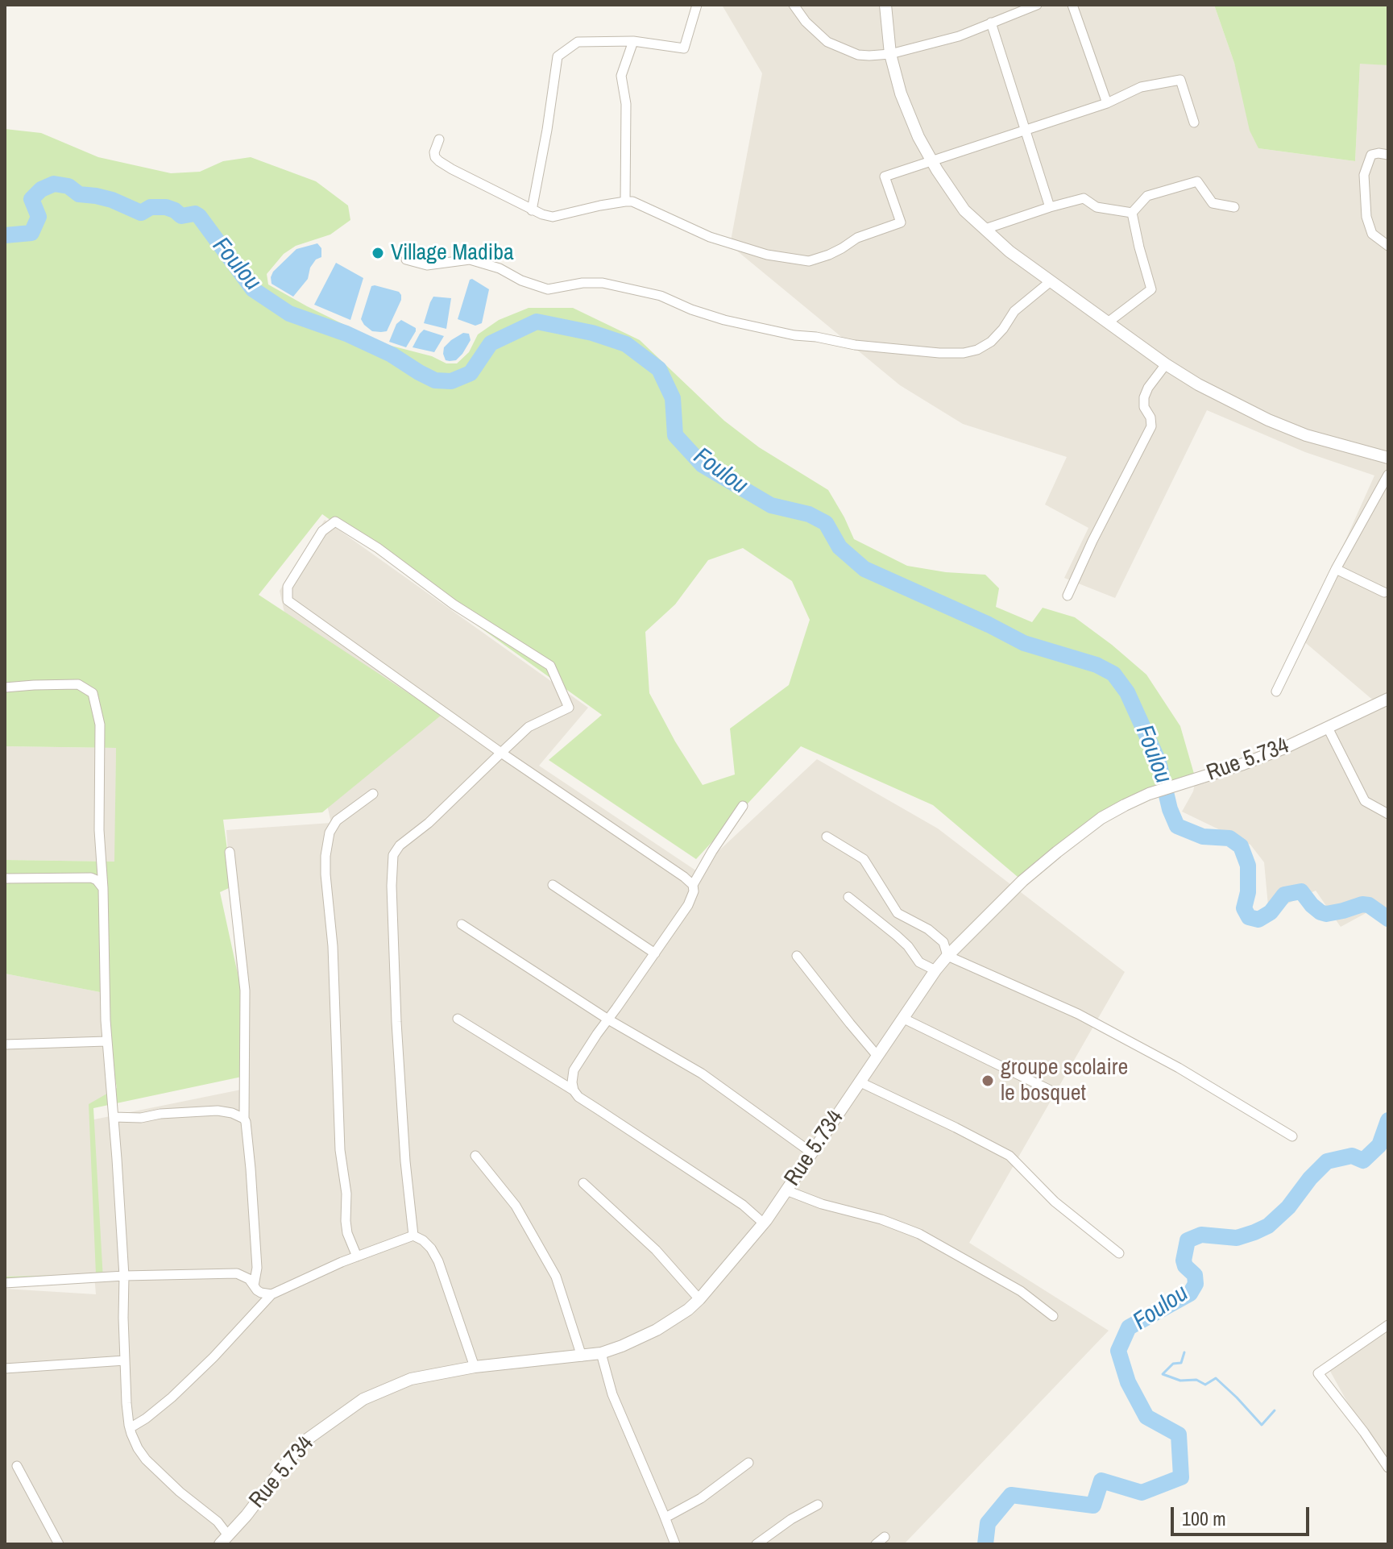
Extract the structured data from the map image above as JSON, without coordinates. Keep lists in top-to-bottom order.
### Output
{
  "streets": {
    "street": ["Rue 5.734"]
  },
  "water": ["Foulou"],
  "places": ["Village Madiba", "groupe scolaire le bosquet"],
  "scale_bar": "100 m"
}
